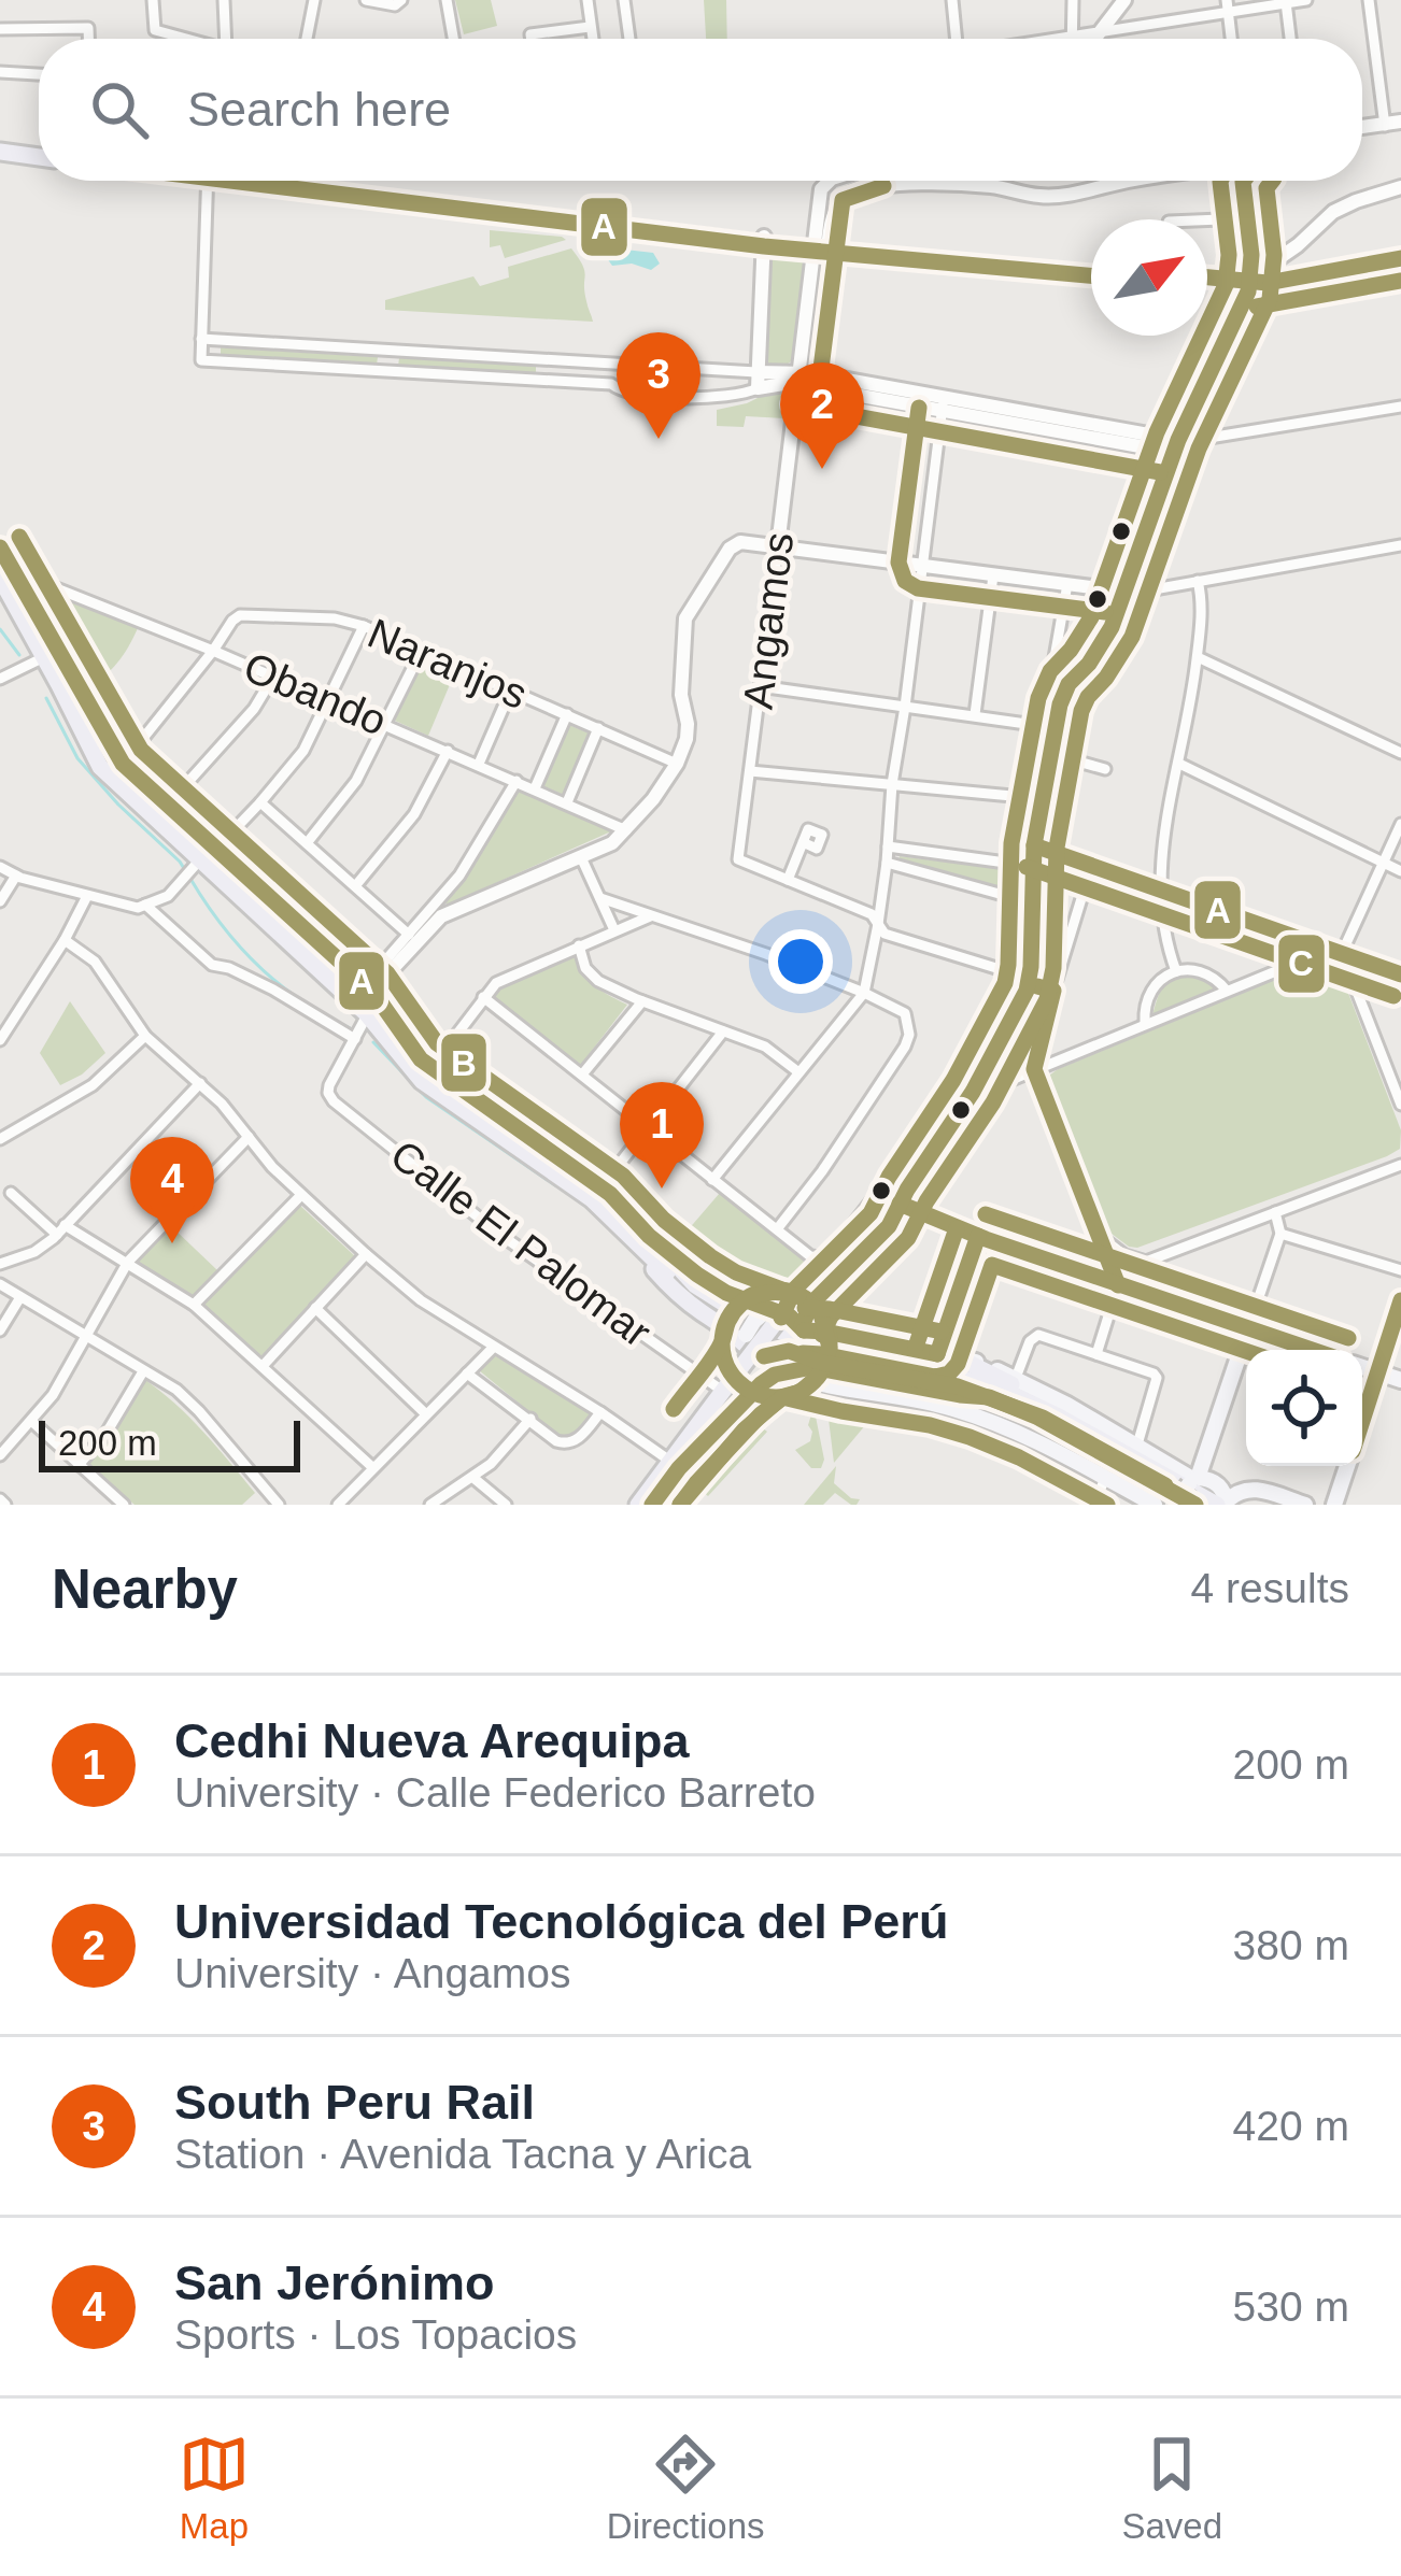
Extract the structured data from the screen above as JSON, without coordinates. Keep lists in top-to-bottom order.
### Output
{
  "streets": {
    "street": [
      "Angamos",
      "Naranjos",
      "Obando",
      "Calle El Palomar"
    ]
  },
  "crossings": [
    ["Naranjos", "Obando"]
  ],
  "lines": ["transit line A", "transit line C", "transit line B"],
  "scale_bar": "200 m",
  "north": "top right",
  "page": {
    "search": "Search here",
    "pins": [
      "3",
      "2",
      "1",
      "4"
    ],
    "scale": "200 m",
    "heading": ["Nearby", "4 results"],
    "list": [
      {
        "mark": "1",
        "name": "Cedhi Nueva Arequipa",
        "note": "University · Calle Federico Barreto",
        "value": "200 m"
      },
      {
        "mark": "2",
        "name": "Universidad Tecnológica del Perú",
        "note": "University · Angamos",
        "value": "380 m"
      },
      {
        "mark": "3",
        "name": "South Peru Rail",
        "note": "Station · Avenida Tacna y Arica",
        "value": "420 m"
      },
      {
        "mark": "4",
        "name": "San Jerónimo",
        "note": "Sports · Los Topacios",
        "value": "530 m"
      }
    ],
    "nav": ["Map", "Directions", "Saved"]
  }
}
